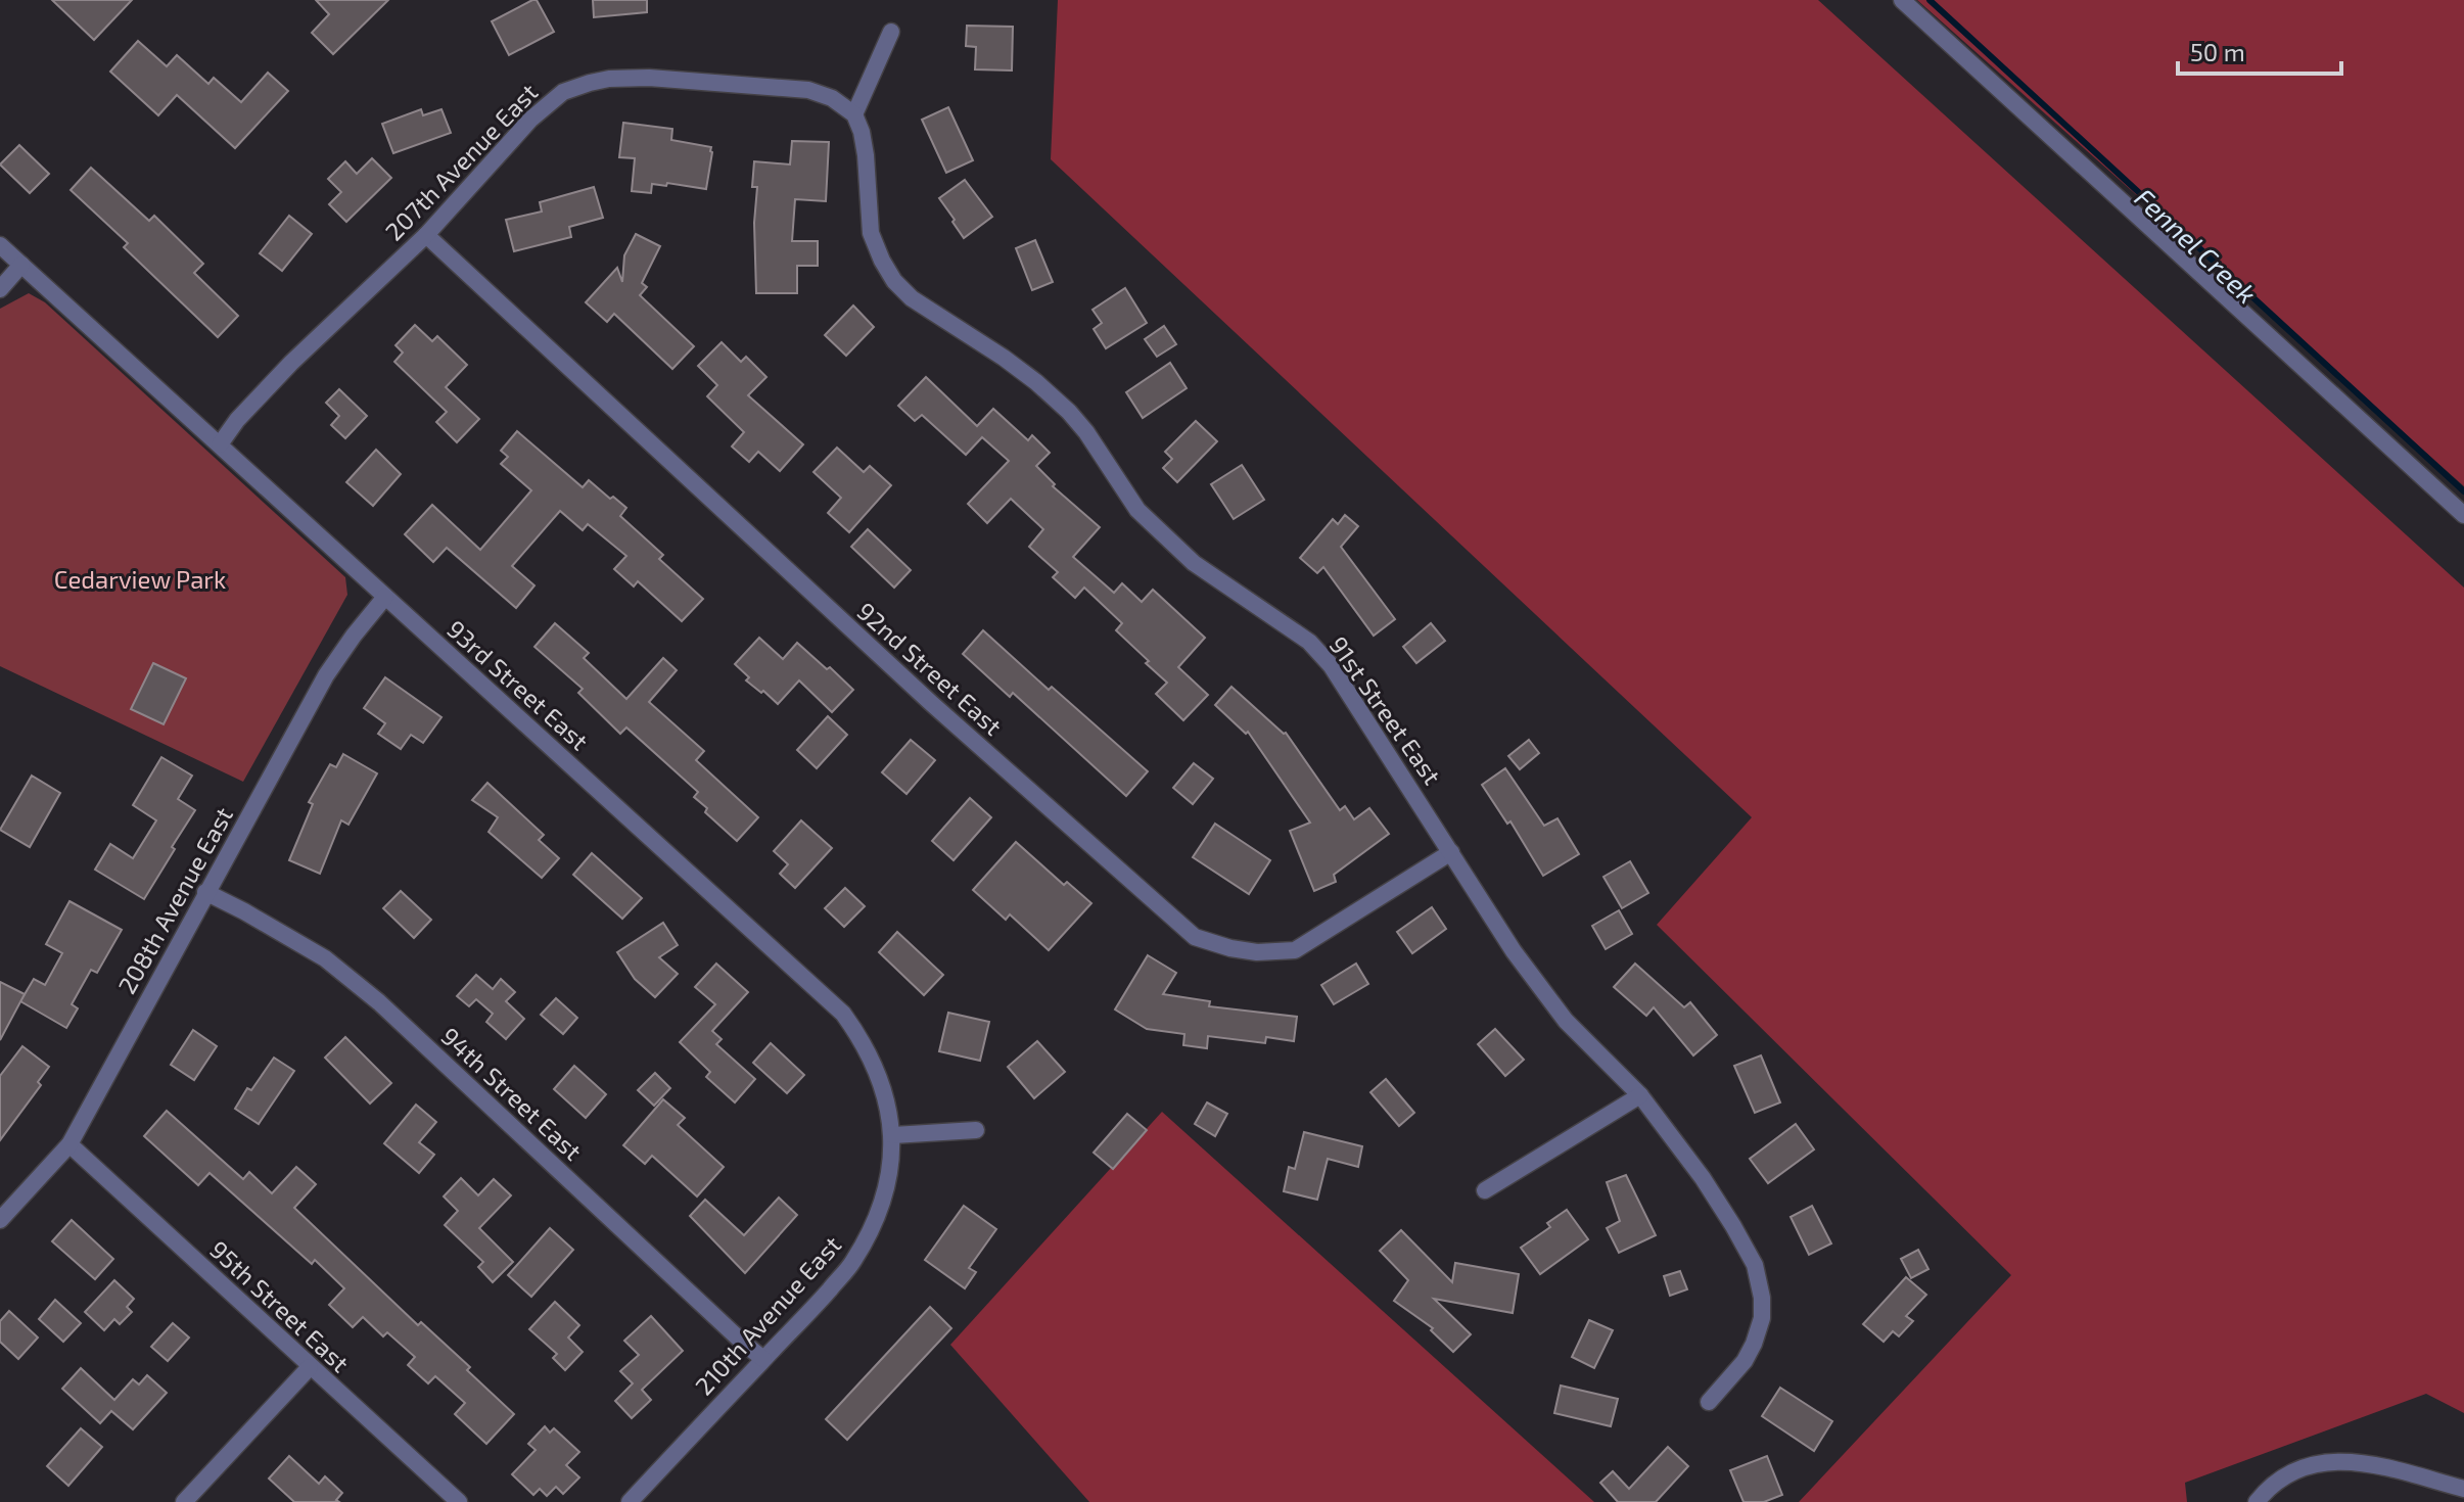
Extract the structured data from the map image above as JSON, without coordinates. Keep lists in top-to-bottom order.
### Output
{
  "streets": {
    "street": [
      "207th Avenue East",
      "92nd Street East",
      "93rd Street East",
      "91st Street East",
      "208th Avenue East",
      "94th Street East",
      "95th Street East",
      "210th Avenue East"
    ]
  },
  "crossings": [
    ["207th Avenue East", "92nd Street East"],
    ["207th Avenue East", "93rd Street East"],
    ["207th Avenue East", "91st Street East"],
    ["92nd Street East", "91st Street East"],
    ["93rd Street East", "208th Avenue East"],
    ["93rd Street East", "210th Avenue East"],
    ["208th Avenue East", "94th Street East"],
    ["208th Avenue East", "95th Street East"],
    ["94th Street East", "210th Avenue East"]
  ],
  "water": ["Fennel Creek"],
  "parks": ["Cedarview Park"],
  "scale_bar": "50 m"
}
